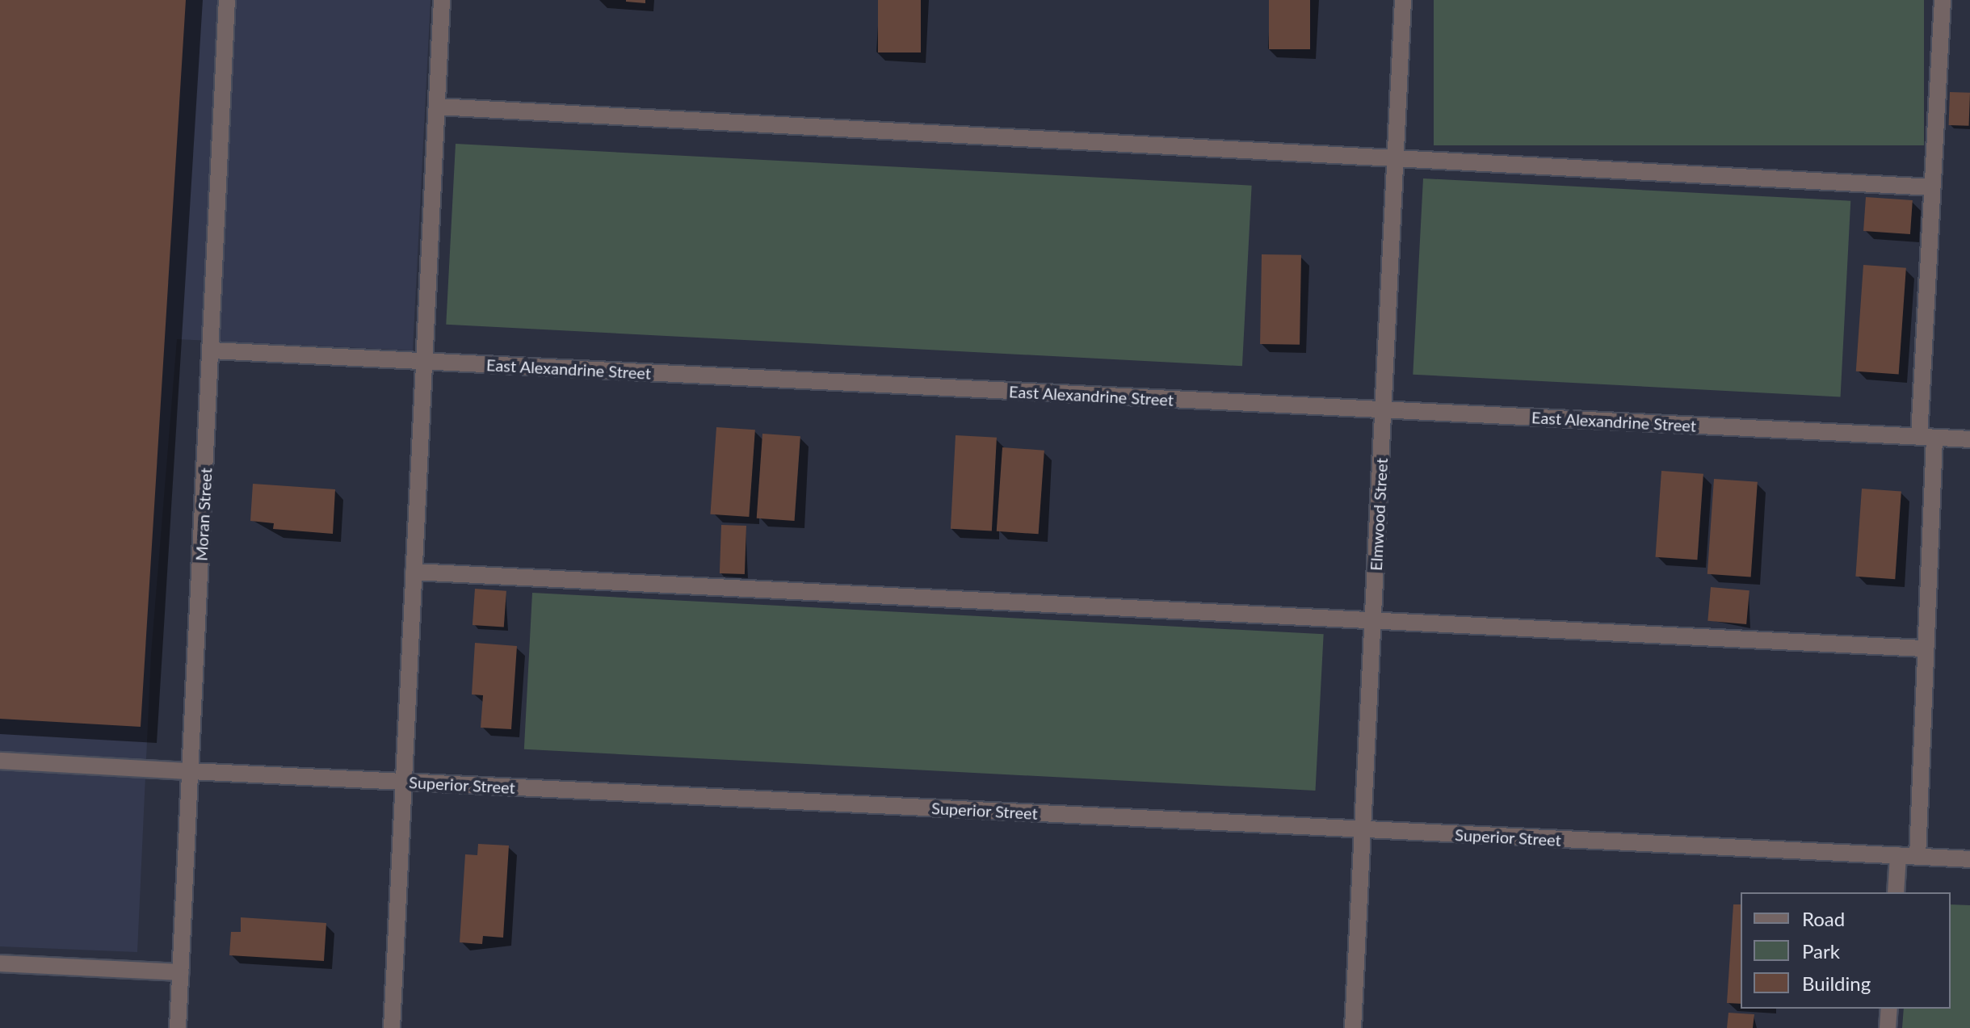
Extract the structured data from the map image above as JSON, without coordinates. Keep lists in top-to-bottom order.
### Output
{
  "streets": {
    "street": [
      "East Alexandrine Street",
      "Moran Street",
      "Elmwood Street",
      "Superior Street"
    ]
  },
  "crossings": [
    ["East Alexandrine Street", "Moran Street"],
    ["East Alexandrine Street", "Elmwood Street"],
    ["Moran Street", "Superior Street"],
    ["Elmwood Street", "Superior Street"]
  ],
  "legend": ["Road", "Park", "Building"]
}
